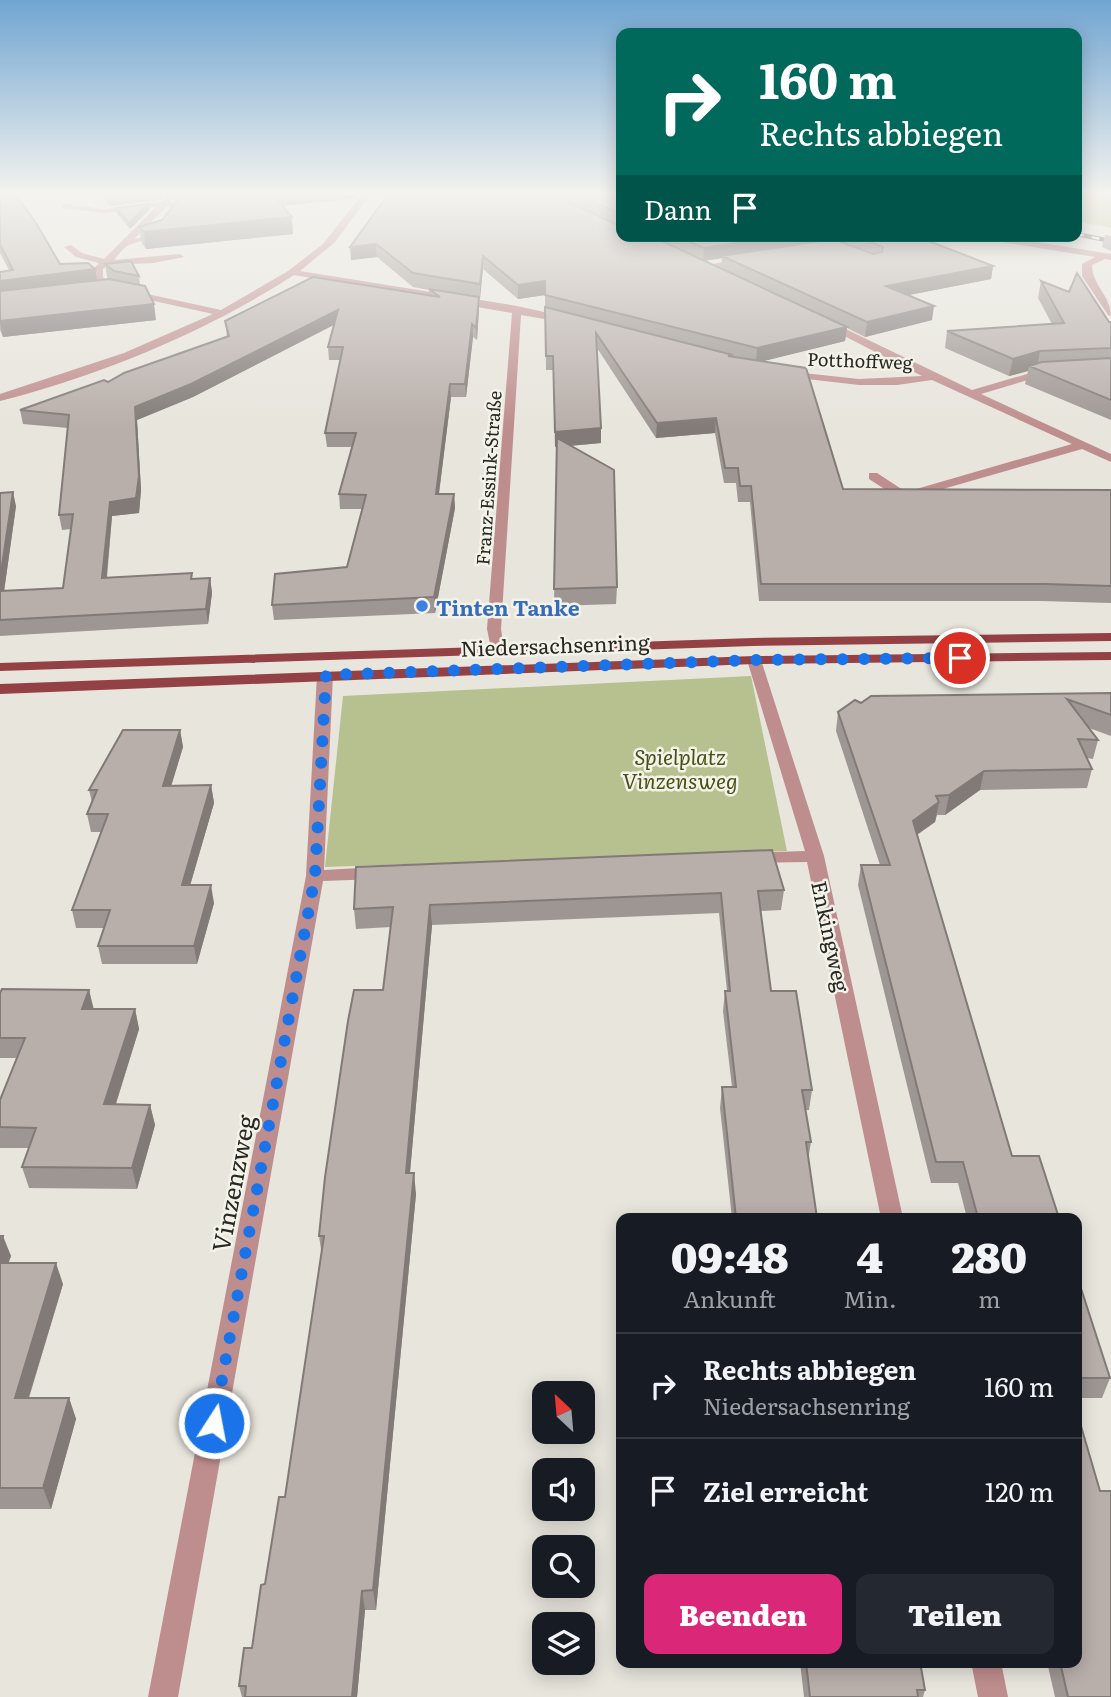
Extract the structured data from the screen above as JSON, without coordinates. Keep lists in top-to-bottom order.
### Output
{
  "streets": {
    "main road": ["Niedersachsenring"],
    "street": [
      "Potthoffweg",
      "Franz-Essink-Straße",
      "Enkingweg",
      "Vinzenzweg"
    ]
  },
  "crossings": [
    ["Franz-Essink-Straße", "Niedersachsenring"],
    ["Niedersachsenring", "Enkingweg"],
    ["Niedersachsenring", "Vinzenzweg"]
  ],
  "parks": ["Spielplatz Vinzensweg"],
  "places": ["Tinten Tanke"],
  "north": "top left",
  "page": {
    "turn": ["160 m", "Rechts abbiegen"],
    "then": "Dann",
    "eta": [
      "09:48",
      "Ankunft",
      "4",
      "Min.",
      "280",
      "m"
    ],
    "list": [
      {
        "name": "Rechts abbiegen",
        "note": "Niedersachsenring",
        "value": "160 m"
      },
      {
        "name": "Ziel erreicht",
        "value": "120 m"
      }
    ],
    "buttons": ["Beenden", "Teilen"]
  }
}
